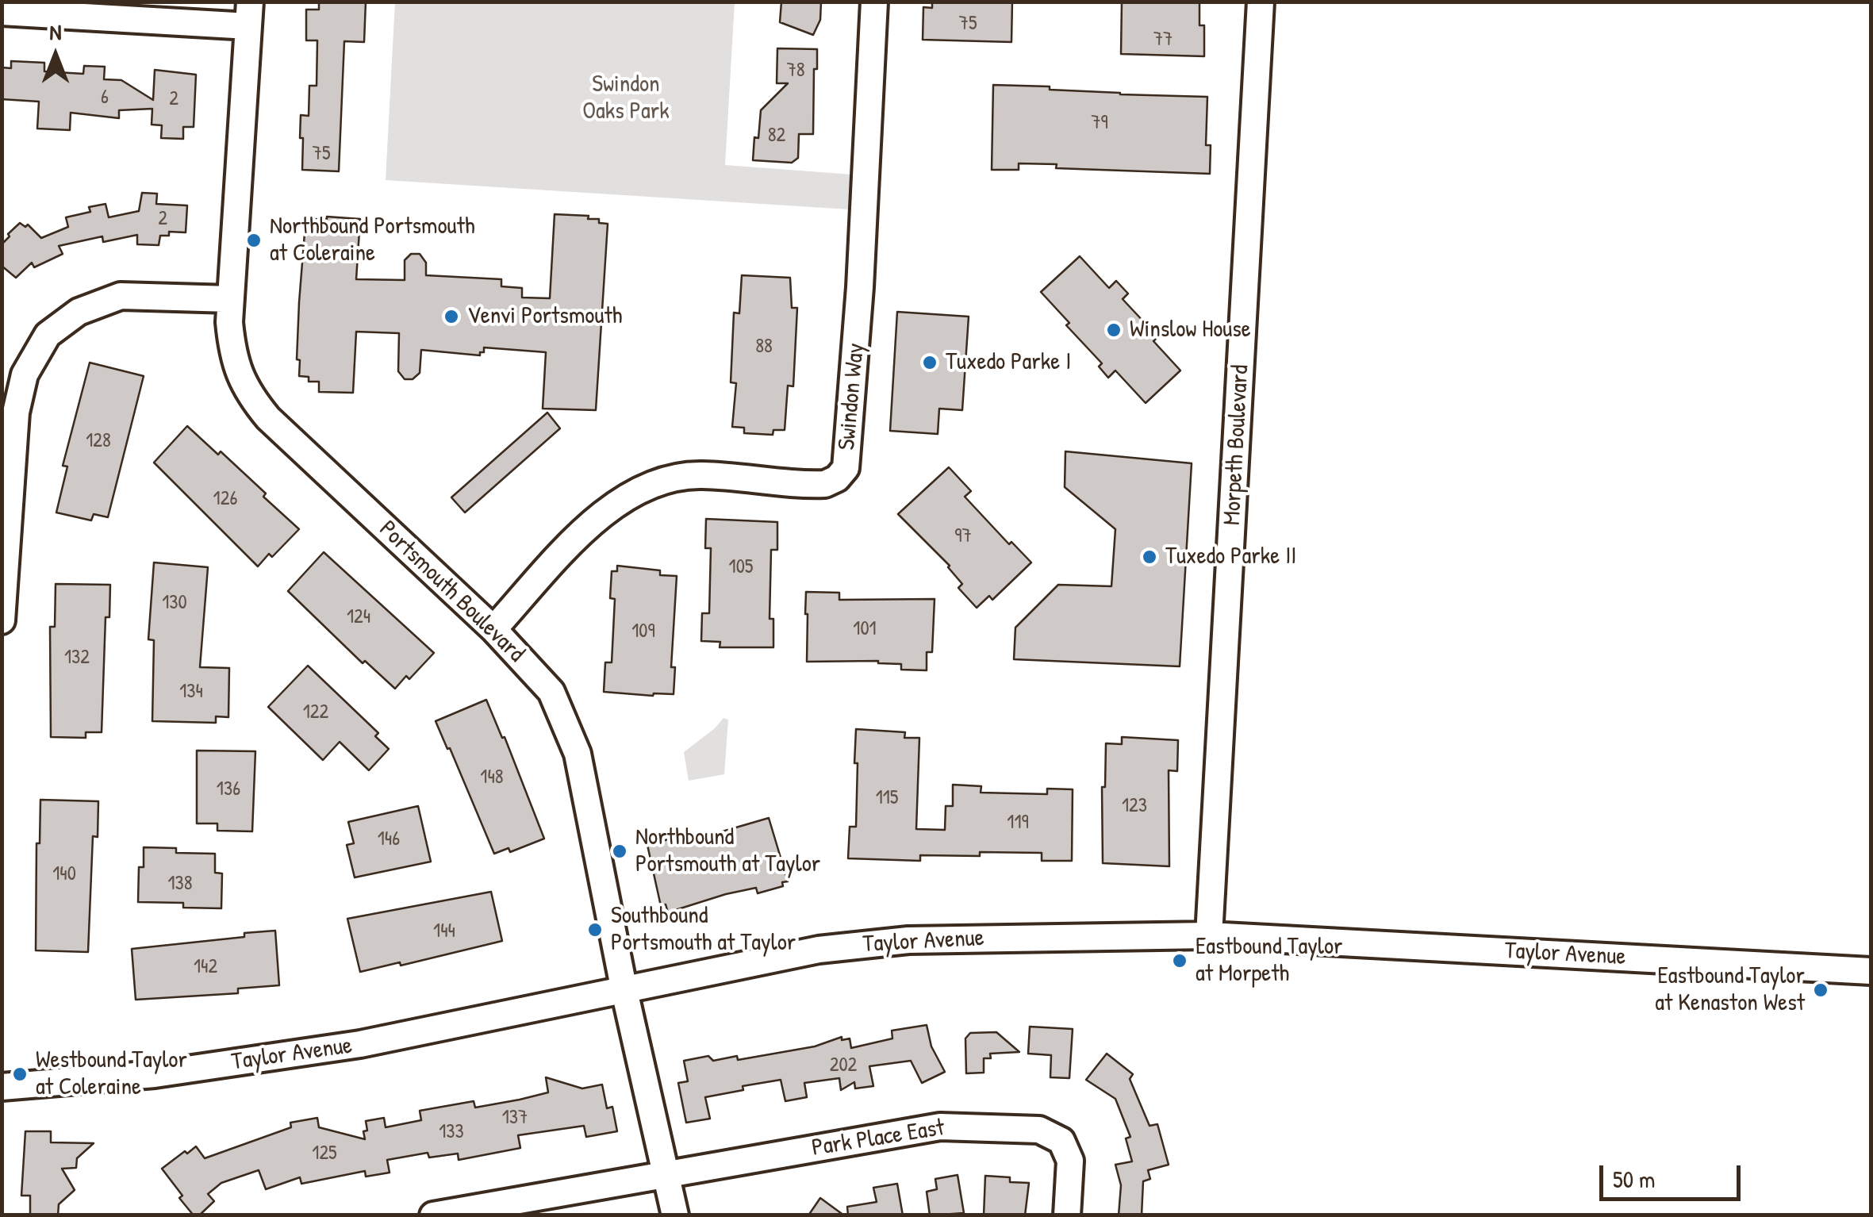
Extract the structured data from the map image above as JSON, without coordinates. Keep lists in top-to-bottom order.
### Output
{
  "streets": {
    "street": [
      "Swindon Way",
      "Morpeth Boulevard",
      "Portsmouth Boulevard",
      "Taylor Avenue",
      "Park Place East"
    ]
  },
  "crossings": [
    ["Swindon Way", "Portsmouth Boulevard"],
    ["Morpeth Boulevard", "Taylor Avenue"],
    ["Portsmouth Boulevard", "Taylor Avenue"],
    ["Portsmouth Boulevard", "Park Place East"]
  ],
  "parks": ["Swindon Oaks Park"],
  "places": [
    "Northbound Portsmouth at Coleraine",
    "Venvi Portsmouth",
    "Winslow House",
    "Tuxedo Parke I",
    "Tuxedo Parke II",
    "Northbound Portsmouth at Taylor",
    "Southbound Portsmouth at Taylor",
    "Eastbound Taylor at Morpeth",
    "Eastbound Taylor at Kenaston West",
    "Westbound Taylor at Coleraine"
  ],
  "house_numbers": [
    "75",
    "77",
    "78",
    "6",
    "2",
    "79",
    "82",
    "75",
    "2",
    "88",
    "128",
    "126",
    "97",
    "105",
    "130",
    "124",
    "101",
    "109",
    "132",
    "134",
    "122",
    "148",
    "136",
    "115",
    "123",
    "119",
    "146",
    "140",
    "138",
    "144",
    "142",
    "202",
    "137",
    "133",
    "125"
  ],
  "scale_bar": "50 m",
  "north": "top"
}
